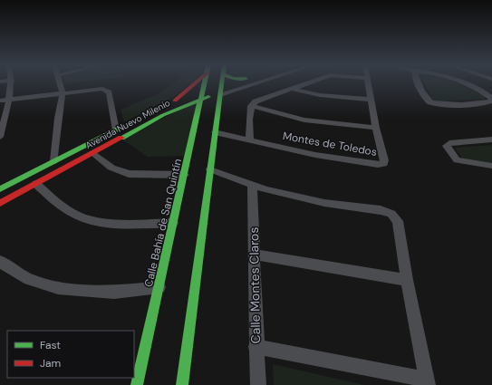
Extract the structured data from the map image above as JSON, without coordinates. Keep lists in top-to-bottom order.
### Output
{
  "streets": {
    "street": [
      "Avenida Nuevo Milenio",
      "Montes de Toledos",
      "Calle Bahía de San Quintín",
      "Calle Montes Claros"
    ]
  },
  "crossings": [
    ["Avenida Nuevo Milenio", "Calle Bahía de San Quintín"]
  ],
  "legend": ["Fast", "Jam"]
}
